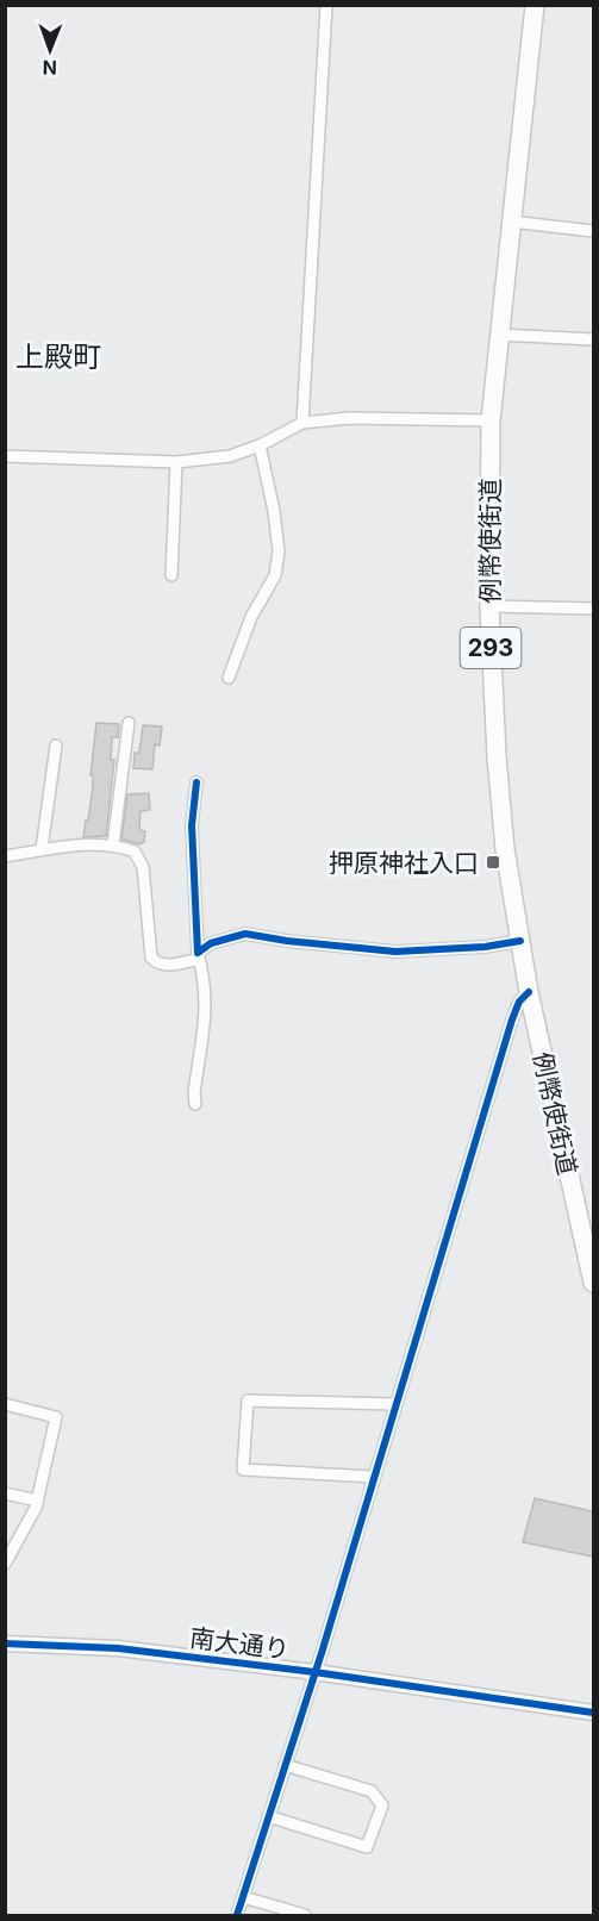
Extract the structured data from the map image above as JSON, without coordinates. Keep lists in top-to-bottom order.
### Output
{
  "streets": {
    "highway": ["例幣使街道", "293"],
    "street": ["南大通り"]
  },
  "districts": ["上殿町"],
  "places": {
    "transit": ["押原神社入口"]
  },
  "north": "bottom"
}
